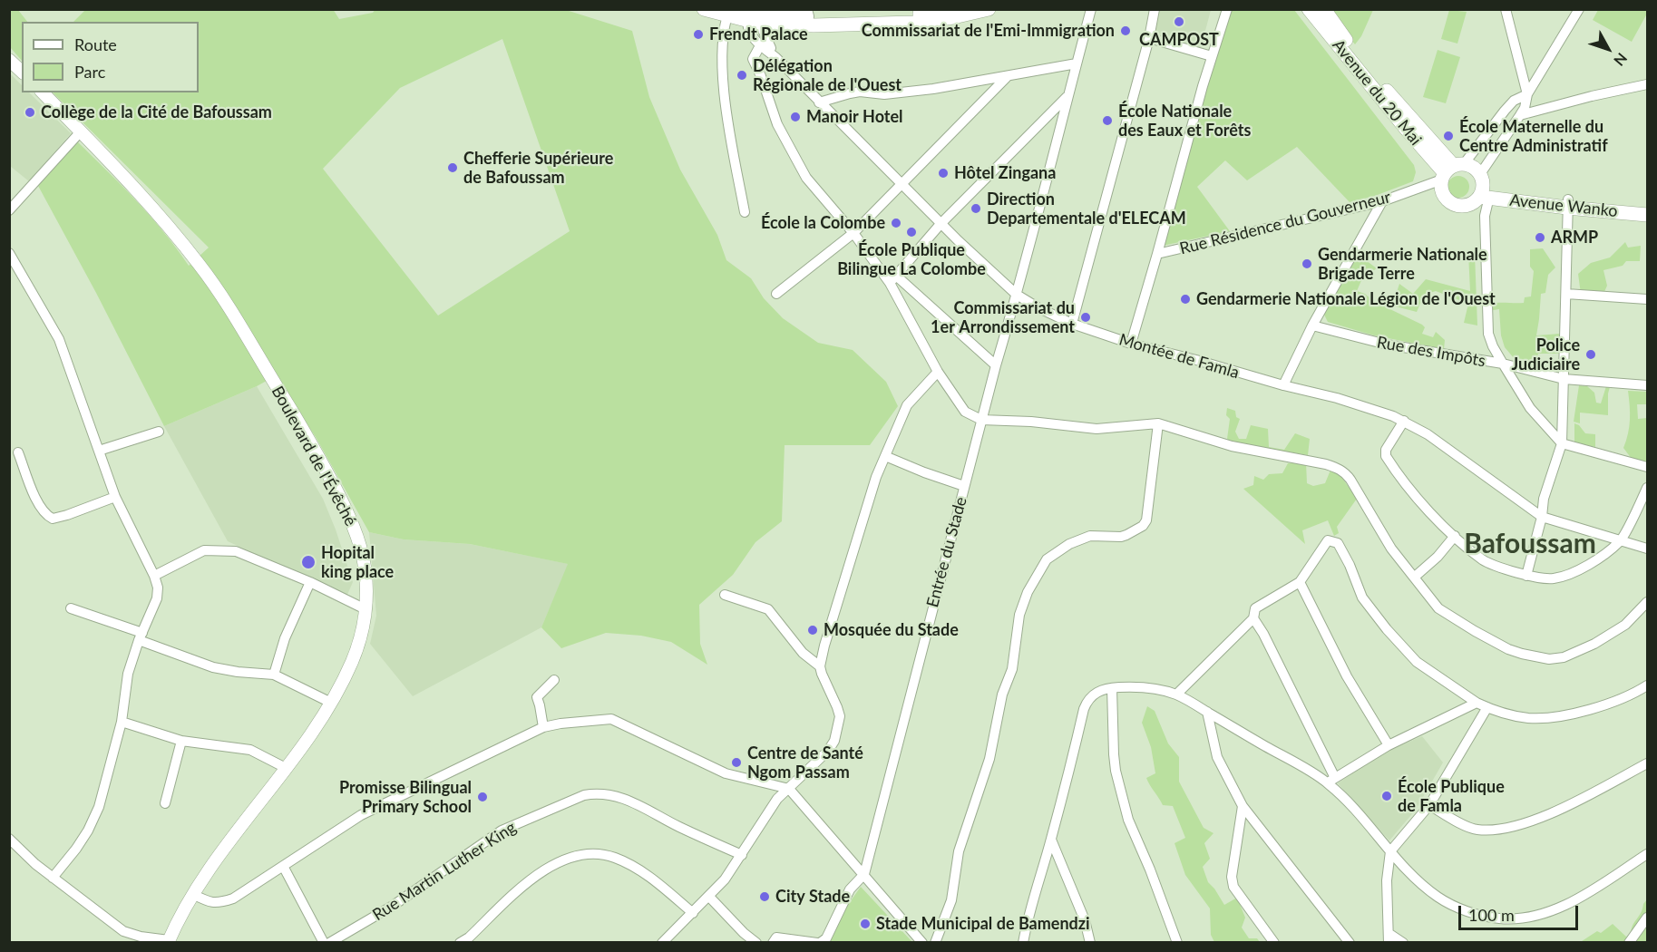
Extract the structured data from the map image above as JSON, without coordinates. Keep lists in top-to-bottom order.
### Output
{
  "streets": {
    "highway": ["Avenue du 20 Mai", "Avenue Wanko"],
    "main road": ["Boulevard de l'Évêché"],
    "street": [
      "Rue Résidence du Gouverneur",
      "Rue des Impôts",
      "Montée de Famla",
      "Entrée du Stade",
      "Rue Martin Luther King"
    ]
  },
  "crossings": [
    ["Avenue du 20 Mai", "Avenue Wanko"],
    ["Avenue du 20 Mai", "Rue Résidence du Gouverneur"],
    ["Avenue Wanko", "Rue Résidence du Gouverneur"],
    ["Montée de Famla", "Entrée du Stade"]
  ],
  "districts": ["Bafoussam"],
  "places": [
    "CAMPOST",
    "Commissariat de l'Emi-Immigration",
    "Frendt Palace",
    "Délégation Régionale de l'Ouest",
    "Collège de la Cité de Bafoussam",
    "Manoir Hotel",
    "École Nationale des Eaux et Forêts",
    "École Maternelle du Centre Administratif",
    "Chefferie Supérieure de Bafoussam",
    "Hôtel Zingana",
    "Direction Departementale d'ELECAM",
    "École la Colombe",
    "École Publique Bilingue La Colombe",
    "ARMP",
    "Gendarmerie Nationale Brigade Terre",
    "Gendarmerie Nationale Légion de l'Ouest",
    "Commissariat du 1er Arrondissement",
    "Police Judiciaire",
    "Hopital king place",
    "Mosquée du Stade",
    "Centre de Santé Ngom Passam",
    "École Publique de Famla",
    "Promisse Bilingual Primary School",
    "City Stade",
    "Stade Municipal de Bamendzi"
  ],
  "legend": ["Route", "Parc"],
  "scale_bar": "100 m",
  "north": "bottom right"
}
